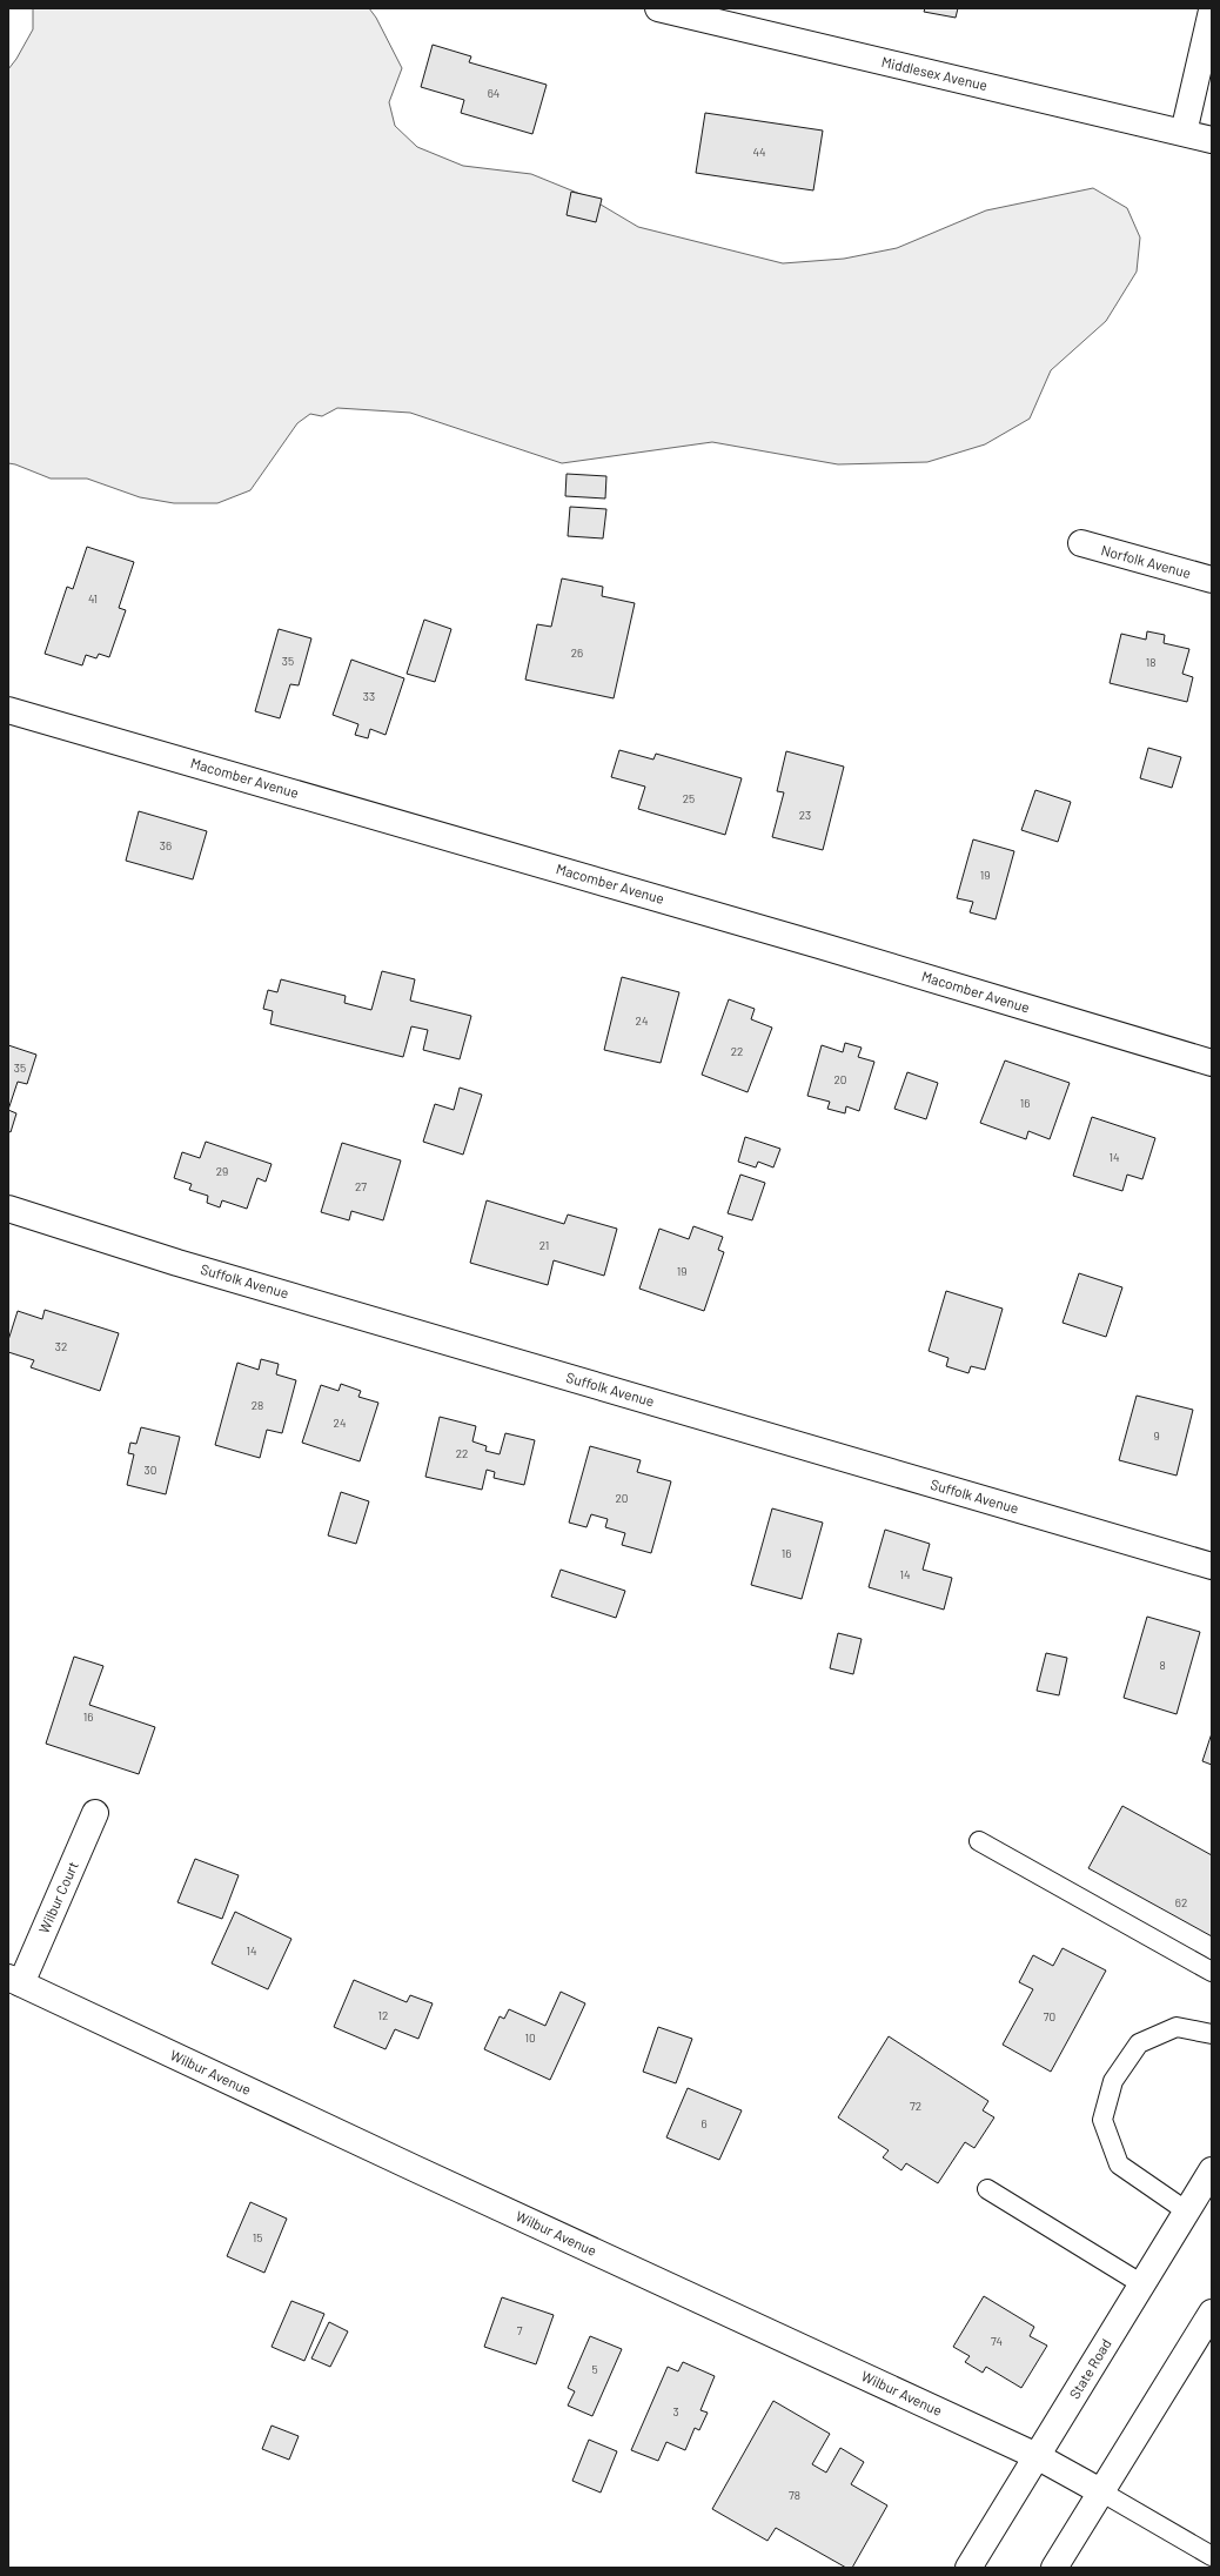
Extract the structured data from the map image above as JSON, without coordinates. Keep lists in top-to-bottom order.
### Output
{
  "streets": {
    "street": [
      "Middlesex Avenue",
      "Norfolk Avenue",
      "Macomber Avenue",
      "Suffolk Avenue",
      "Wilbur Court",
      "Wilbur Avenue",
      "State Road"
    ]
  },
  "crossings": [
    ["Wilbur Court", "Wilbur Avenue"],
    ["Wilbur Avenue", "State Road"]
  ],
  "house_numbers": [
    "64",
    "44",
    "41",
    "26",
    "35",
    "18",
    "33",
    "25",
    "23",
    "36",
    "19",
    "24",
    "22",
    "35",
    "20",
    "16",
    "14",
    "29",
    "27",
    "21",
    "19",
    "32",
    "28",
    "24",
    "9",
    "22",
    "30",
    "20",
    "16",
    "14",
    "8",
    "16",
    "62",
    "14",
    "12",
    "70",
    "10",
    "72",
    "6",
    "15",
    "7",
    "74",
    "5",
    "3",
    "78"
  ]
}
